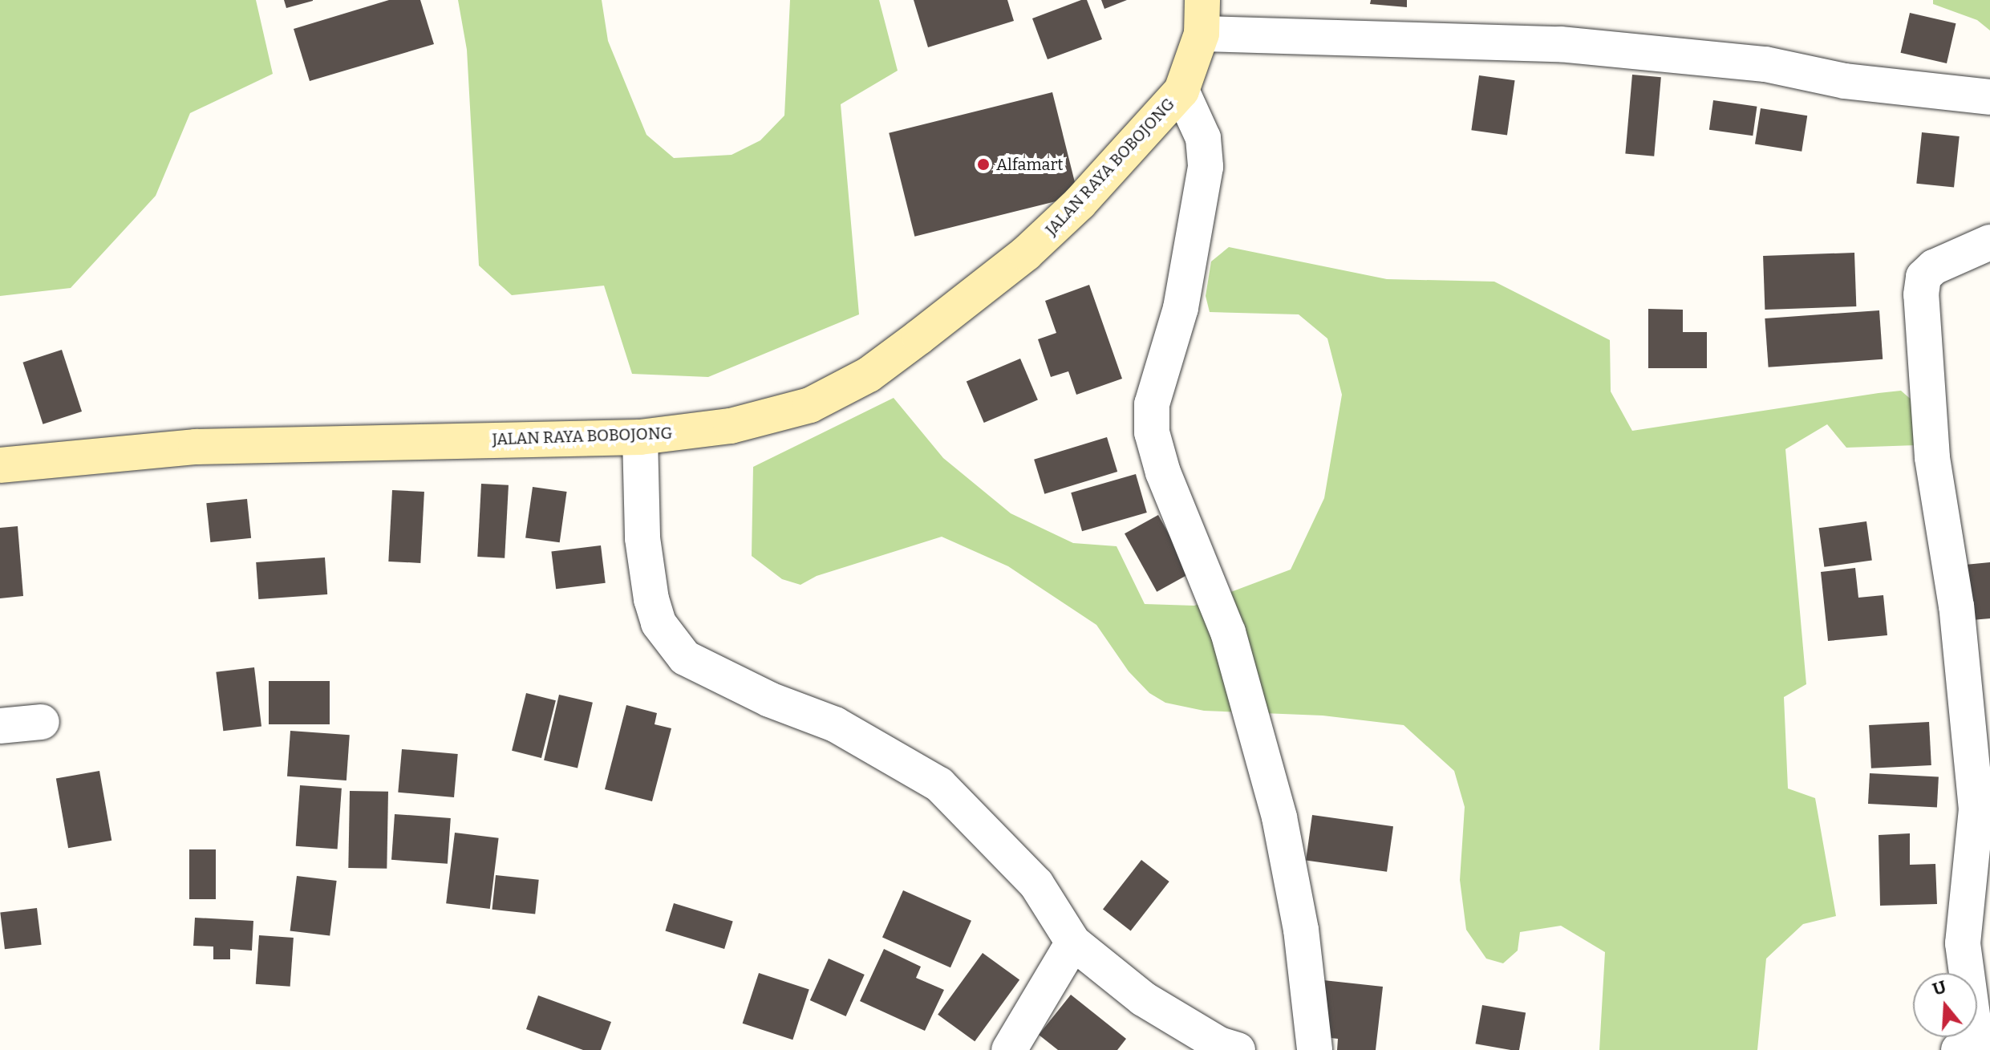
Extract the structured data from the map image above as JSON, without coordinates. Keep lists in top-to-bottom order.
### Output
{
  "streets": {
    "main road": ["JALAN RAYA BOBOJONG"]
  },
  "places": ["Alfamart"],
  "north": "top"
}
